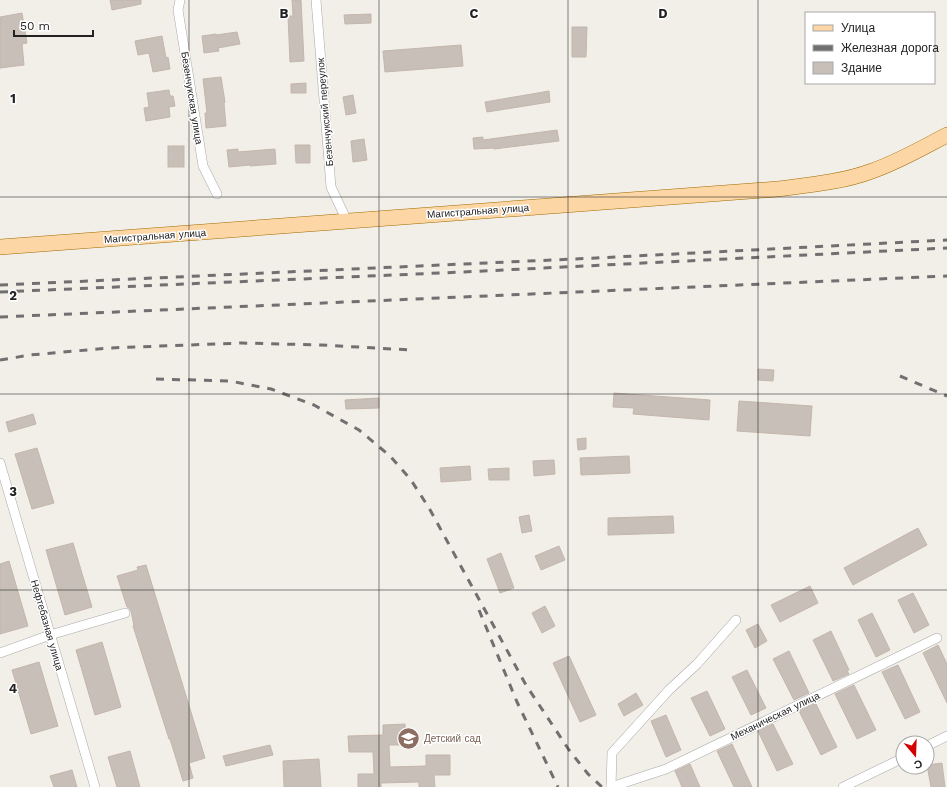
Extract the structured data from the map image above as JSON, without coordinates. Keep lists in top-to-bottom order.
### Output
{
  "streets": {
    "main road": ["Магистральная улица"],
    "street": [
      "Безенчукская улица",
      "Безенчукский переулок",
      "Нефтебазная улица",
      "Механическая улица"
    ]
  },
  "crossings": [
    ["Безенчукский переулок", "Магистральная улица"]
  ],
  "places": {
    "school or university": ["Детский сад"]
  },
  "legend": ["Улица", "Железная дорога", "Здание"],
  "scale_bar": "50 m",
  "north": "bottom",
  "grid": {
    "columns": ["B", "C", "D"],
    "rows": [
      "1",
      "2",
      "3",
      "4"
    ]
  }
}
